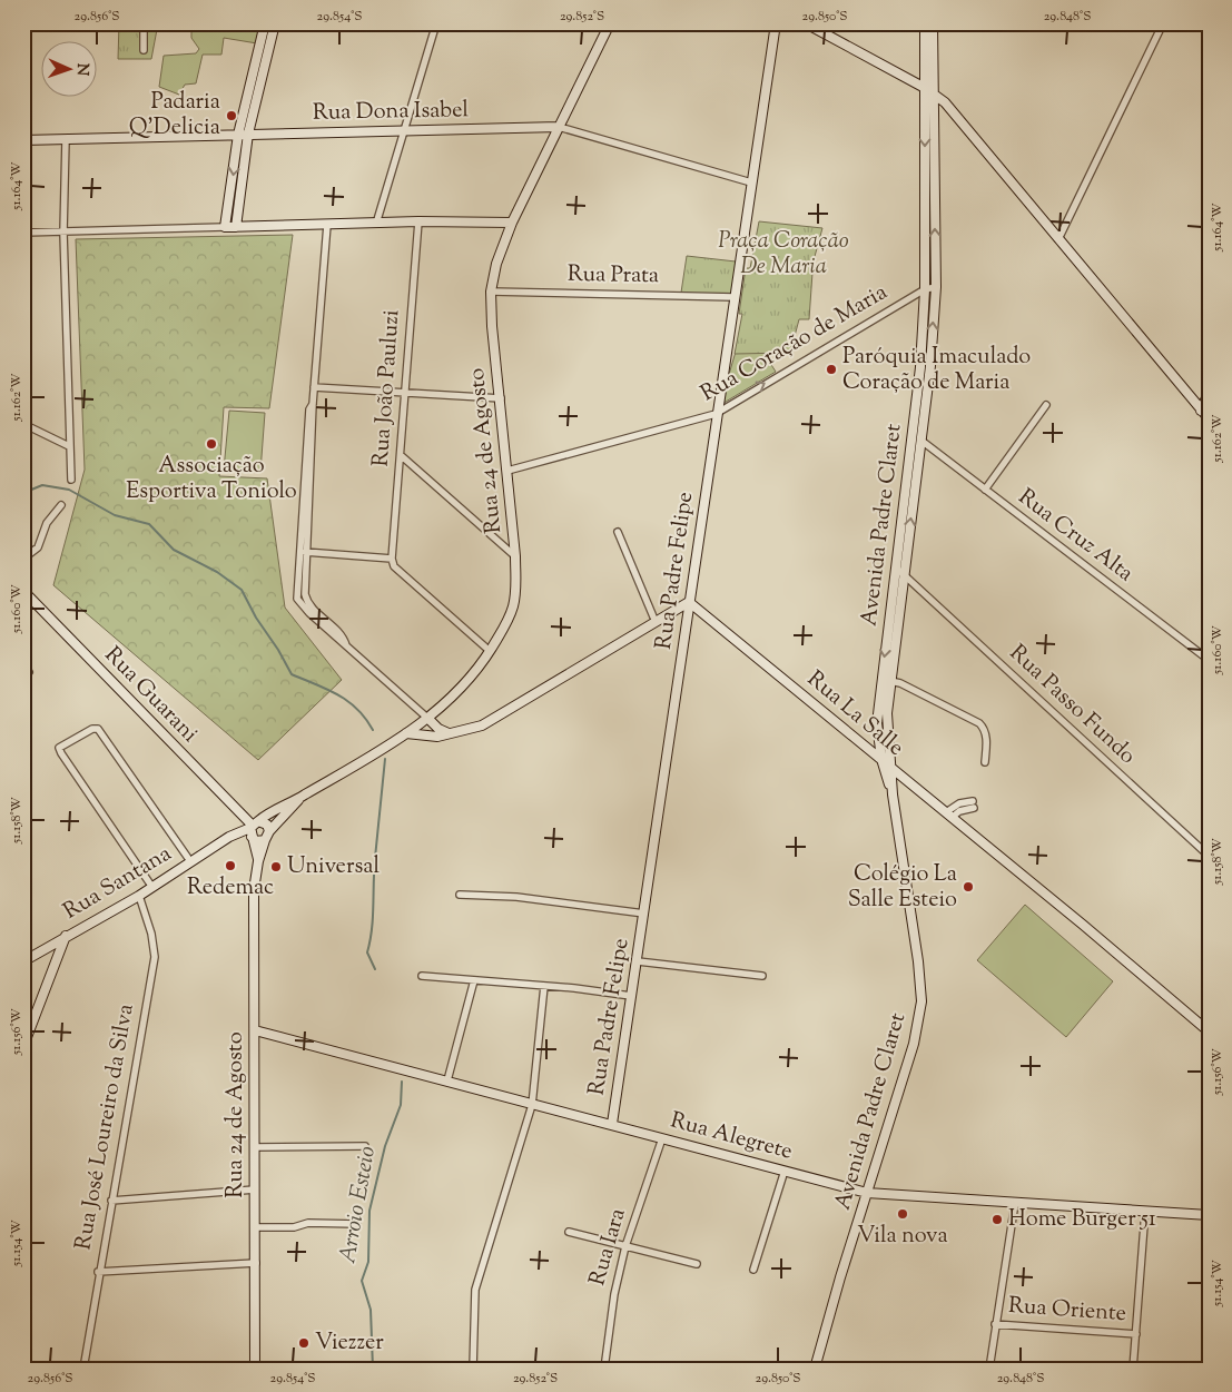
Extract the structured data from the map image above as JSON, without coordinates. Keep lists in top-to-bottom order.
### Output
{
  "streets": {
    "street": [
      "Rua Dona Isabel",
      "Rua Prata",
      "Rua Coração de Maria",
      "Rua João Pauluzi",
      "Rua 24 de Agosto",
      "Avenida Padre Claret",
      "Rua Cruz Alta",
      "Rua Padre Felipe",
      "Rua Guarani",
      "Rua Passo Fundo",
      "Rua La Salle",
      "Rua Santana",
      "Rua José Loureiro da Silva",
      "Rua Alegrete",
      "Rua Iara",
      "Rua Oriente"
    ]
  },
  "crossings": [
    ["Rua Dona Isabel", "Rua 24 de Agosto"],
    ["Rua Dona Isabel", "Rua Padre Felipe"],
    ["Rua Prata", "Rua 24 de Agosto"],
    ["Rua Prata", "Rua Padre Felipe"],
    ["Rua Coração de Maria", "Rua 24 de Agosto"],
    ["Rua Coração de Maria", "Avenida Padre Claret"],
    ["Rua Coração de Maria", "Rua Padre Felipe"],
    ["Rua 24 de Agosto", "Rua Guarani"],
    ["Rua 24 de Agosto", "Rua Santana"],
    ["Rua 24 de Agosto", "Rua Alegrete"],
    ["Avenida Padre Claret", "Rua Cruz Alta"],
    ["Avenida Padre Claret", "Rua Passo Fundo"],
    ["Avenida Padre Claret", "Rua La Salle"],
    ["Avenida Padre Claret", "Rua Alegrete"],
    ["Rua Padre Felipe", "Rua La Salle"],
    ["Rua Padre Felipe", "Rua Alegrete"],
    ["Rua Guarani", "Rua Santana"],
    ["Rua Santana", "Rua José Loureiro da Silva"],
    ["Rua Alegrete", "Rua Iara"]
  ],
  "one_way": ["Rua Coração de Maria"],
  "water": ["Arroio Esteio"],
  "parks": ["Praça Coração De Maria"],
  "places": [
    "Padaria Q'Delicia",
    "Paróquia Imaculado Coração de Maria",
    "Associação Esportiva Toniolo",
    "Redemac",
    "Universal",
    "Colégio La Salle Esteio",
    "Vila nova",
    "Home Burger 51",
    "Viezzer"
  ],
  "north": "right",
  "coordinates": [
    "29.856°S",
    "29.854°S",
    "29.852°S",
    "29.850°S",
    "29.848°S",
    "51.164°W",
    "51.162°W",
    "51.160°W",
    "51.158°W",
    "51.156°W",
    "51.154°W"
  ]
}
